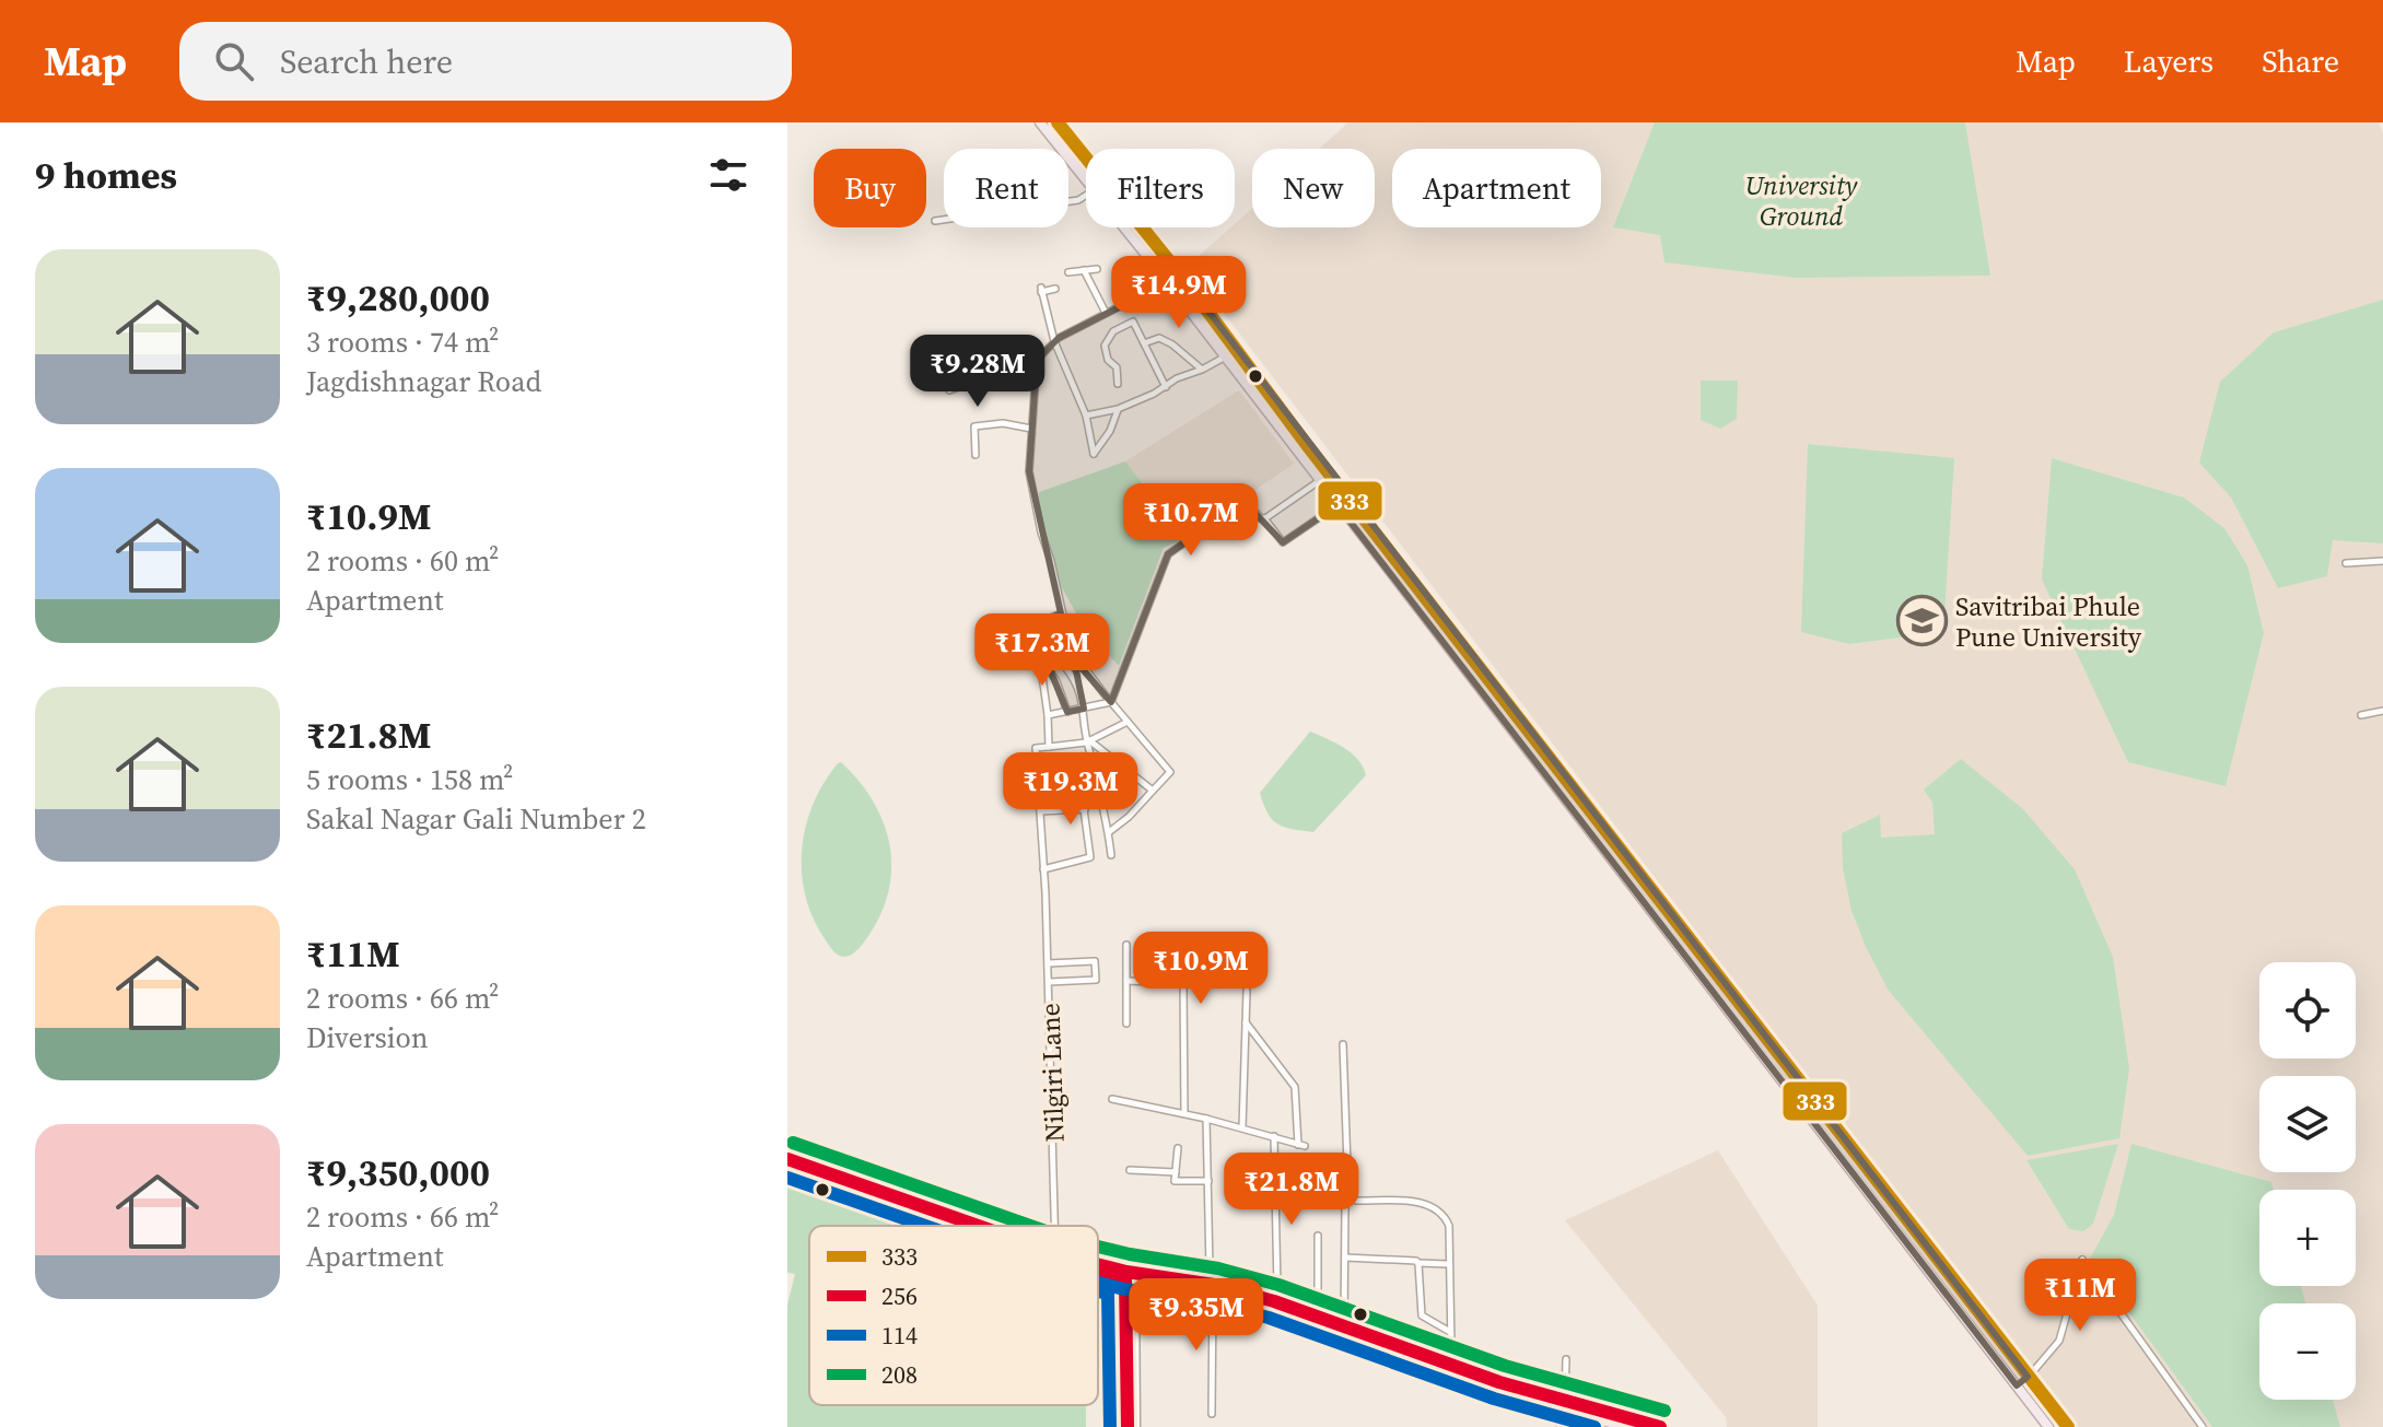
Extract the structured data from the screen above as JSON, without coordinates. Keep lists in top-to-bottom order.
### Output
{
  "streets": {
    "street": ["Nilgiri Lane"]
  },
  "parks": ["University Ground"],
  "places": {
    "school or university": ["Savitribai Phule Pune University"]
  },
  "lines": [
    "transit line 333",
    "transit line 208",
    "transit line 256",
    "transit line 114"
  ],
  "legend": [
    "333",
    "256",
    "114",
    "208"
  ],
  "page": {
    "header": "Map",
    "search": "Search here",
    "nav": ["Map", "Layers", "Share"],
    "heading": "9 homes",
    "chip": [
      "Buy",
      "Rent",
      "Filters",
      "New",
      "Apartment"
    ],
    "list": [
      {
        "name": "₹9,280,000",
        "note": "3 rooms · 74 m² · Jagdishnagar Road"
      },
      {
        "name": "₹10.9M",
        "note": "2 rooms · 60 m² · Apartment"
      },
      {
        "name": "₹21.8M",
        "note": "5 rooms · 158 m² · Sakal Nagar Gali Number 2"
      },
      {
        "name": "₹11M",
        "note": "2 rooms · 66 m² · Diversion"
      },
      {
        "name": "₹9,350,000",
        "note": "2 rooms · 66 m² · Apartment"
      }
    ],
    "price": [
      "₹14.9M",
      "₹9.28M",
      "₹10.7M",
      "₹17.3M",
      "₹19.3M",
      "₹10.9M",
      "₹21.8M",
      "₹11M",
      "₹9.35M"
    ],
    "map_buttons": ["+", "−"]
  }
}
